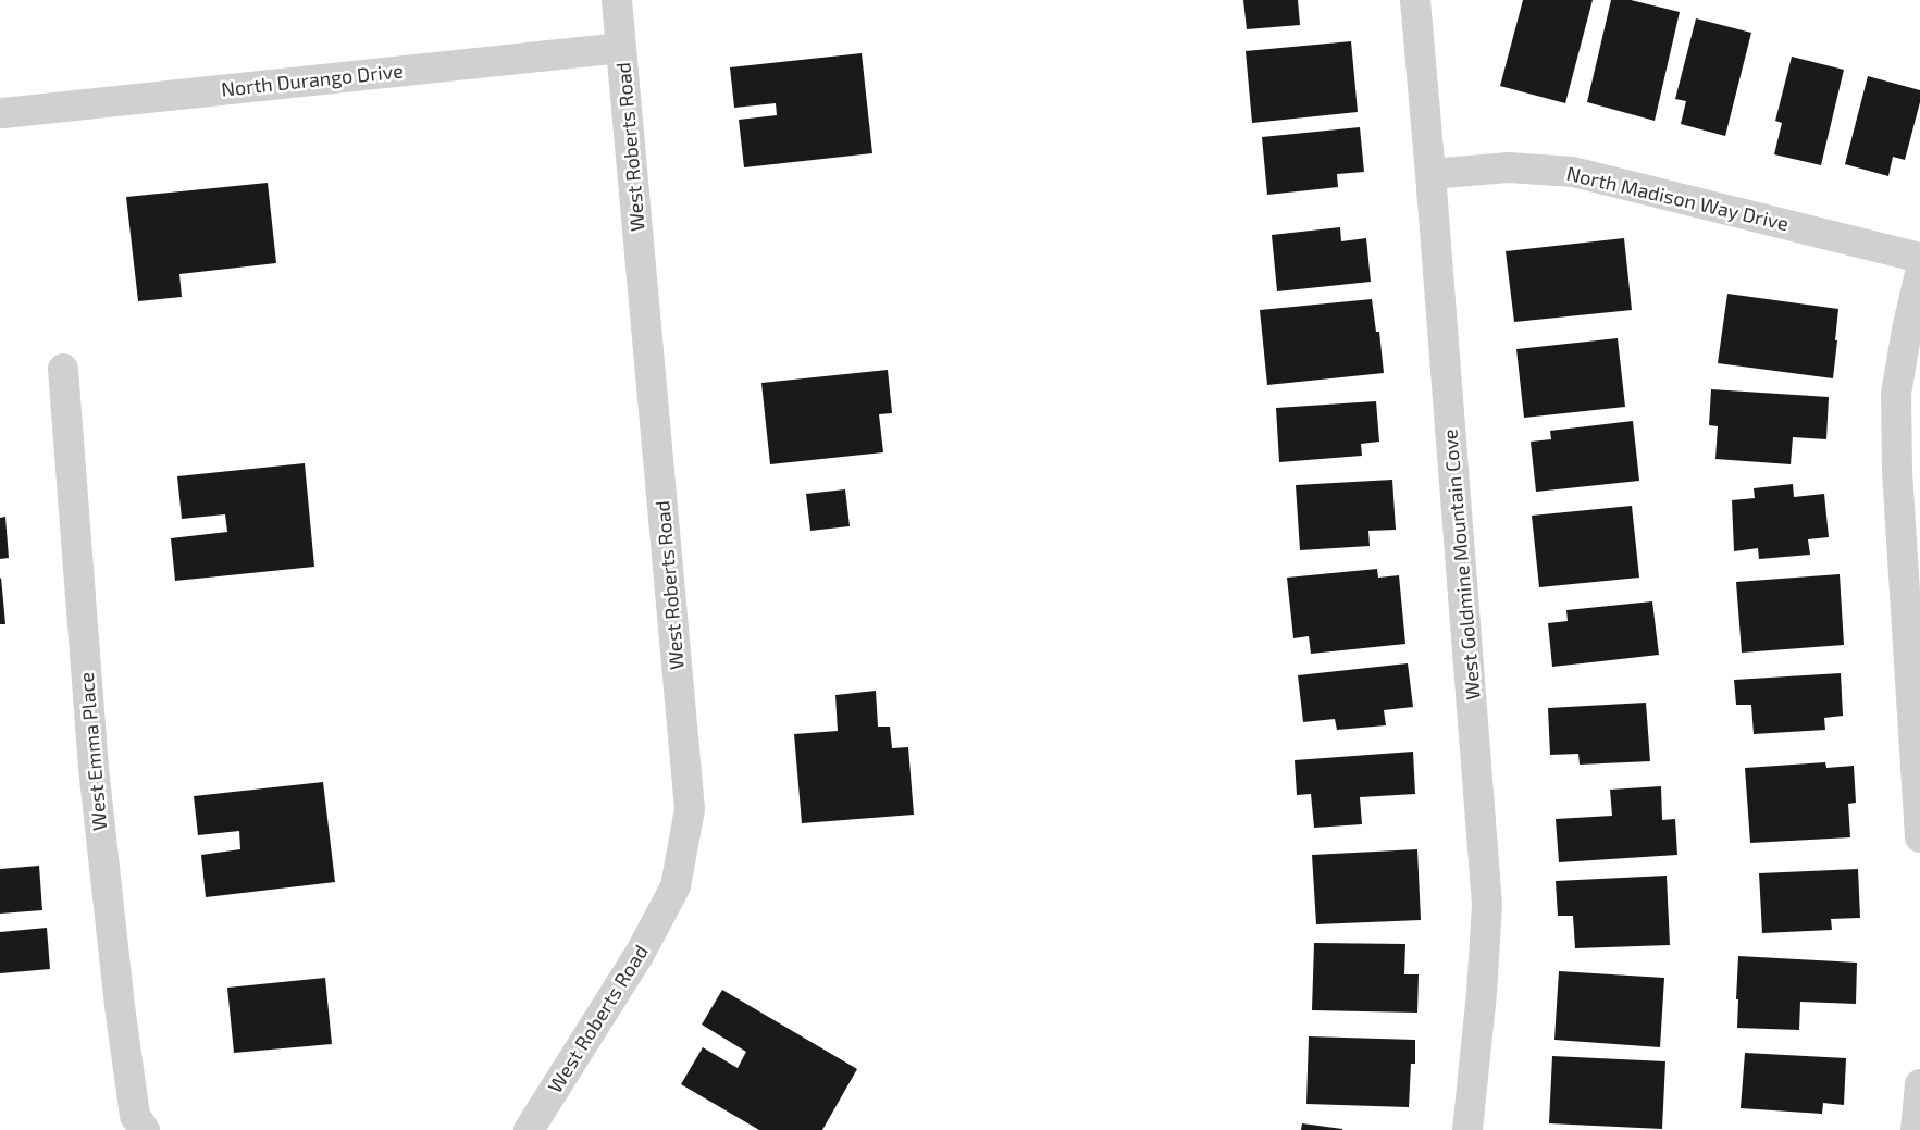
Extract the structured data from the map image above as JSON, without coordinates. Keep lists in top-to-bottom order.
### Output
{
  "streets": {
    "street": [
      "North Durango Drive",
      "West Roberts Road",
      "North Madison Way Drive",
      "West Goldmine Mountain Cove",
      "West Emma Place"
    ]
  },
  "crossings": [
    ["North Durango Drive", "West Roberts Road"],
    ["North Madison Way Drive", "West Goldmine Mountain Cove"]
  ]
}
